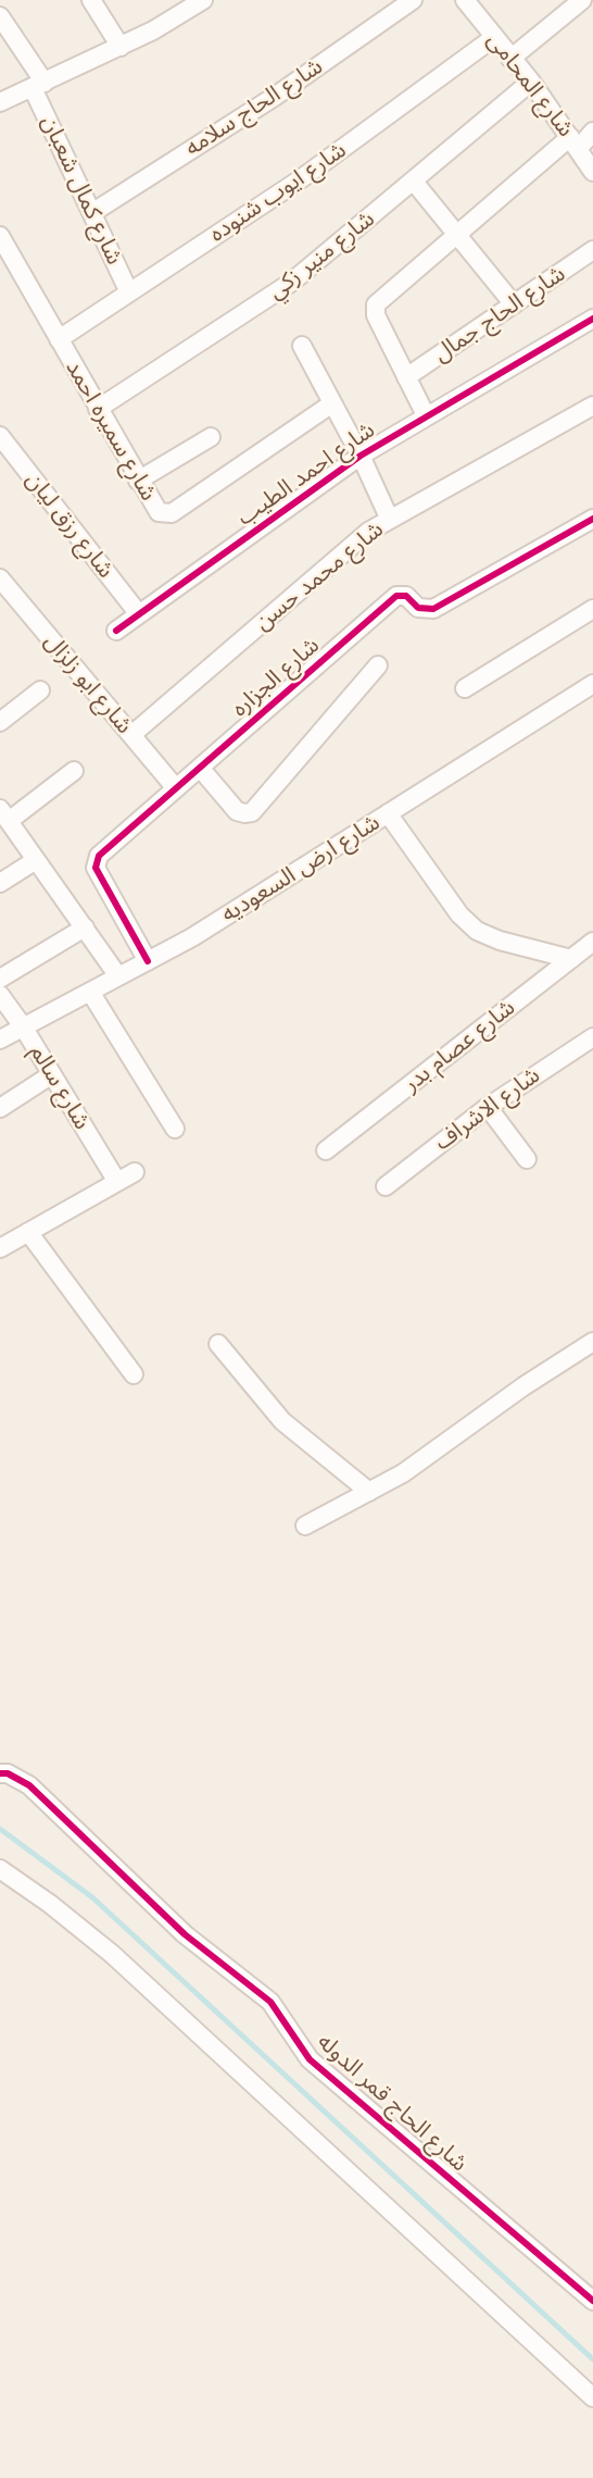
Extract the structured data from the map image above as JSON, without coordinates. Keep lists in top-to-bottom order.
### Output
{
  "streets": {
    "street": [
      "شارع المحامى",
      "شارع الحاج سلامه",
      "شارع كمال شعبان",
      "شارع ايوب شنوده",
      "شارع منير زكي",
      "شارع الحاج جمال",
      "شارع سميره احمد",
      "شارع احمد الطيب",
      "شارع رزق ليان",
      "شارع محمد حسن",
      "شارع الجزاره",
      "شارع ابو زلزال",
      "شارع ارض السعوديه",
      "شارع عصام بدر",
      "شارع سالم",
      "شارع الاشراف",
      "شارع الحاج قمر الدوله"
    ]
  },
  "crossings": [
    ["شارع المحامى", "شارع ايوب شنوده"],
    ["شارع المحامى", "شارع منير زكي"],
    ["شارع الحاج سلامه", "شارع كمال شعبان"],
    ["شارع كمال شعبان", "شارع ايوب شنوده"],
    ["شارع ايوب شنوده", "شارع سميره احمد"],
    ["شارع منير زكي", "شارع سميره احمد"],
    ["شارع احمد الطيب", "شارع رزق ليان"],
    ["شارع محمد حسن", "شارع ابو زلزال"],
    ["شارع الجزاره", "شارع ابو زلزال"],
    ["شارع الجزاره", "شارع ارض السعوديه"],
    ["شارع ارض السعوديه", "شارع سالم"]
  ]
}
